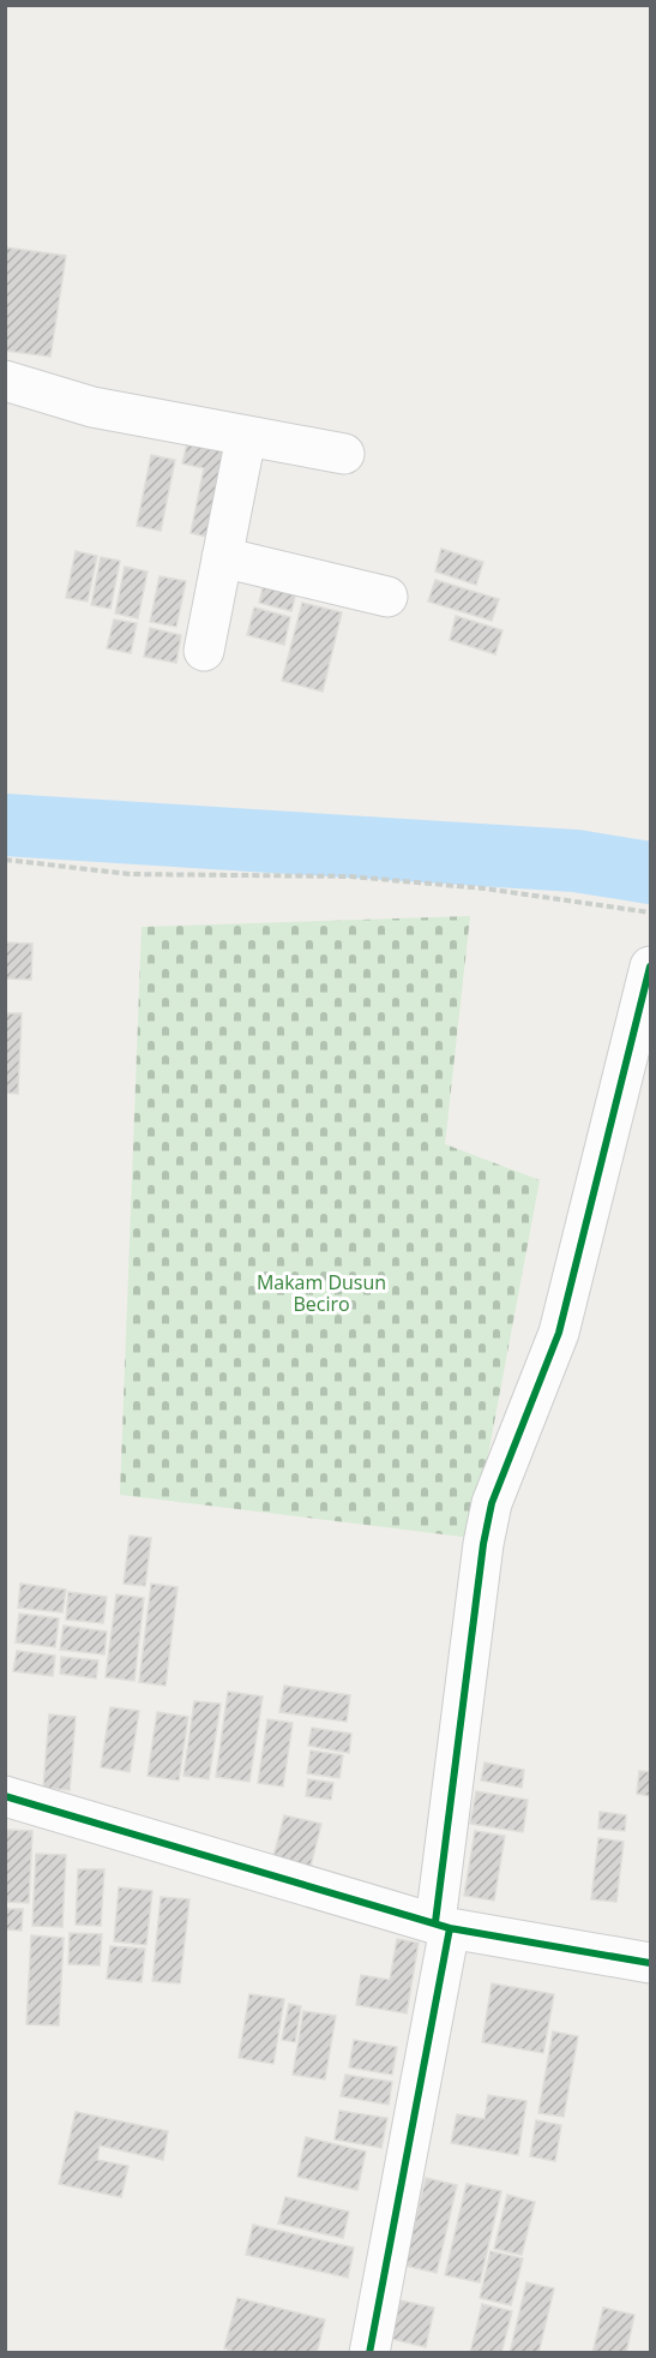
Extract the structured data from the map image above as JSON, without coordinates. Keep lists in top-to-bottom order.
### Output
{
  "parks": ["Makam Dusun Beciro"]
}
